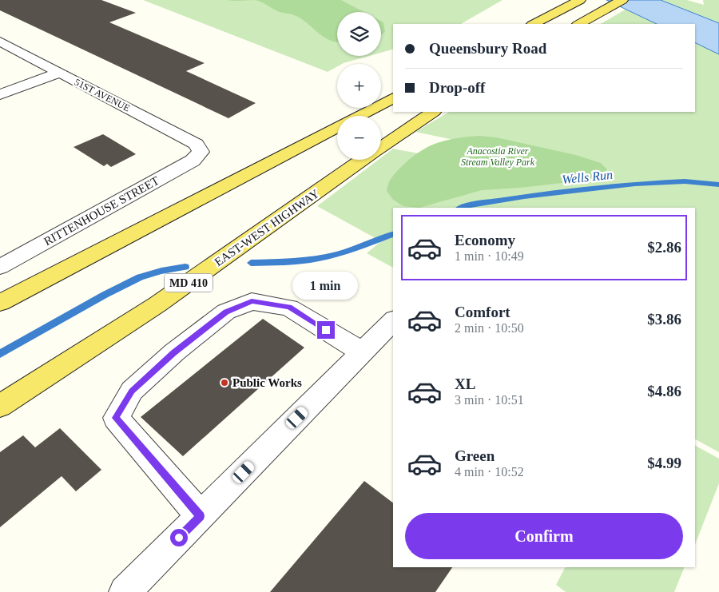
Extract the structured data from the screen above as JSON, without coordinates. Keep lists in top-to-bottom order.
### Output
{
  "streets": {
    "main road": ["EAST-WEST HIGHWAY", "MD 410"],
    "street": ["51ST AVENUE", "RITTENHOUSE STREET"]
  },
  "crossings": [
    ["51ST AVENUE", "RITTENHOUSE STREET"]
  ],
  "water": ["Wells Run"],
  "parks": ["Anacostia River Stream Valley Park"],
  "places": ["Public Works"],
  "page": {
    "map_buttons": ["+", "−"],
    "banner": ["Queensbury Road", "Drop-off"],
    "list": [
      {
        "name": "Economy",
        "note": "1 min · 10:49",
        "value": "$2.86"
      },
      {
        "name": "Comfort",
        "note": "2 min · 10:50",
        "value": "$3.86"
      },
      {
        "name": "XL",
        "note": "3 min · 10:51",
        "value": "$4.86"
      },
      {
        "name": "Green",
        "note": "4 min · 10:52",
        "value": "$4.99"
      }
    ],
    "bubble": "1 min",
    "buttons": "Confirm"
  }
}
